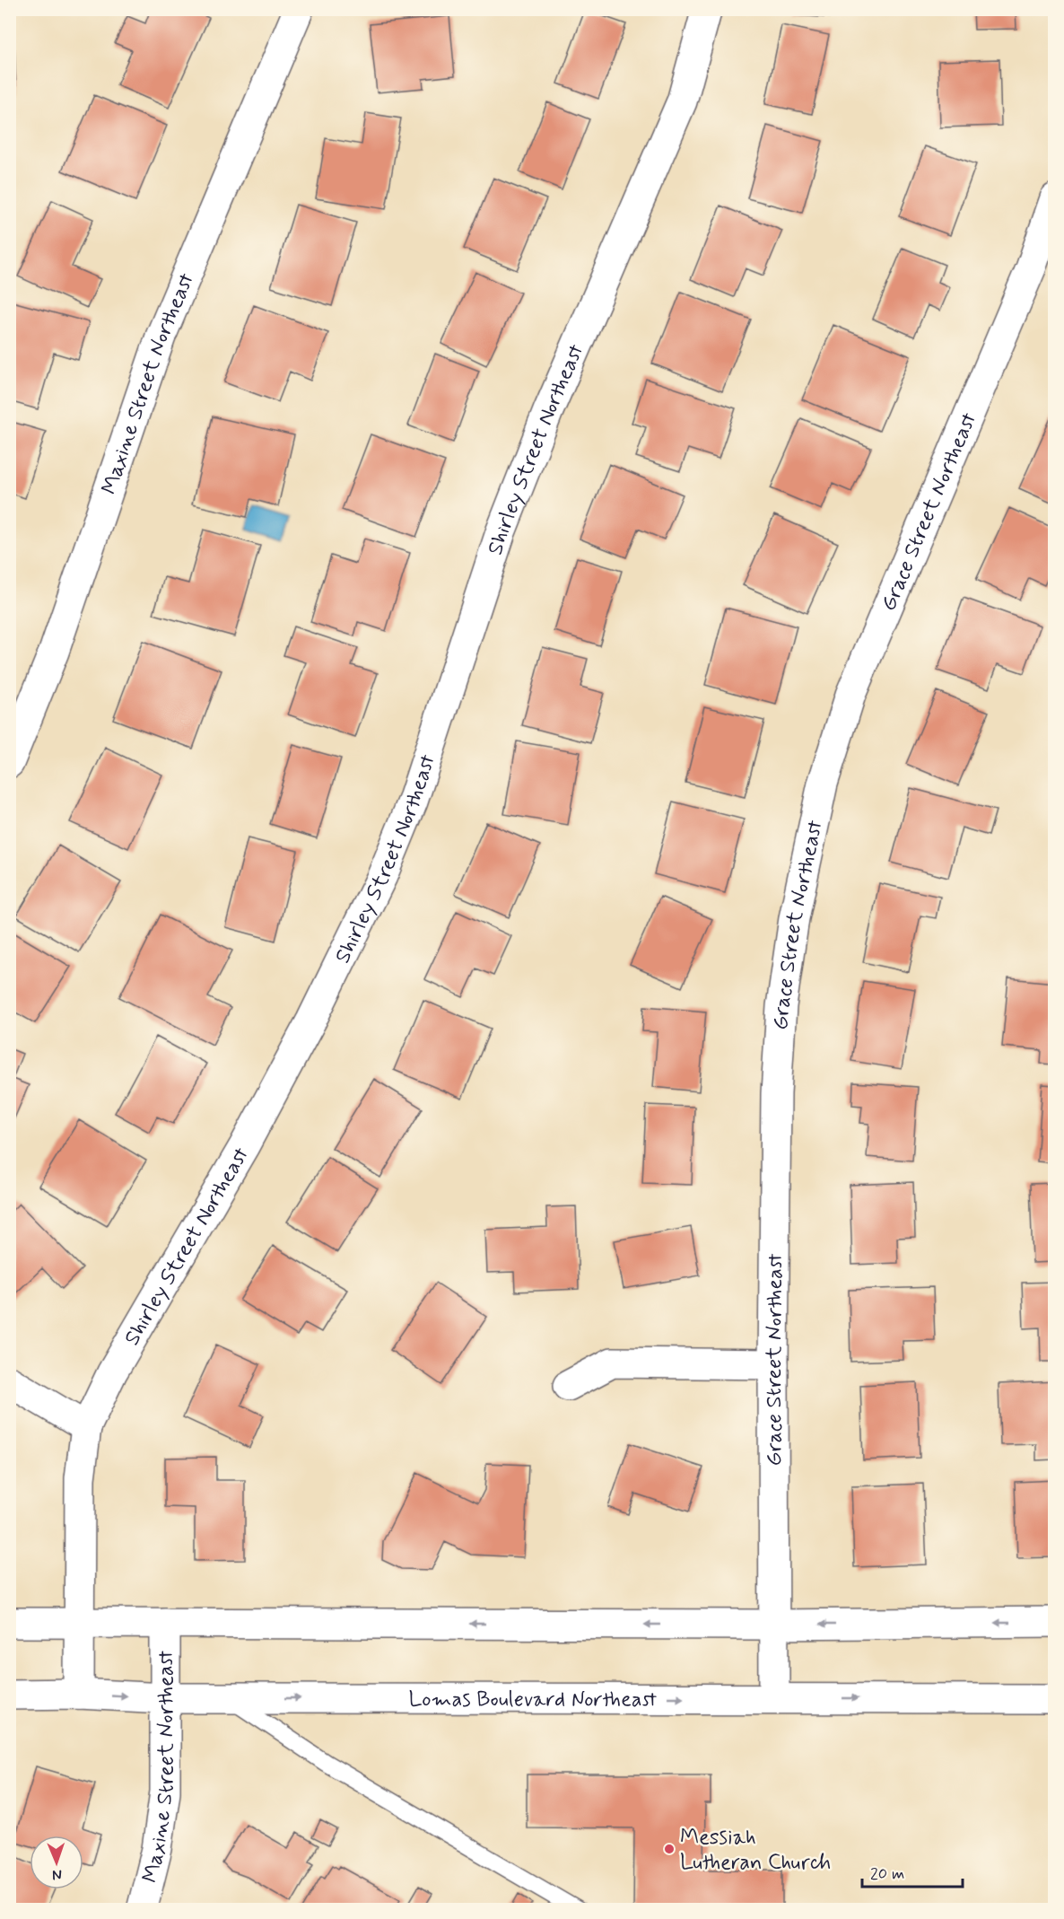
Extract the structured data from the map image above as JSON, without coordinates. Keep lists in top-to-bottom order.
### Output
{
  "streets": {
    "street": [
      "Maxine Street Northeast",
      "Shirley Street Northeast",
      "Grace Street Northeast",
      "Lomas Boulevard Northeast"
    ]
  },
  "crossings": [
    ["Maxine Street Northeast", "Lomas Boulevard Northeast"],
    ["Shirley Street Northeast", "Lomas Boulevard Northeast"],
    ["Grace Street Northeast", "Lomas Boulevard Northeast"]
  ],
  "places": ["Messiah Lutheran Church"],
  "scale_bar": "20 m",
  "north": "bottom"
}
